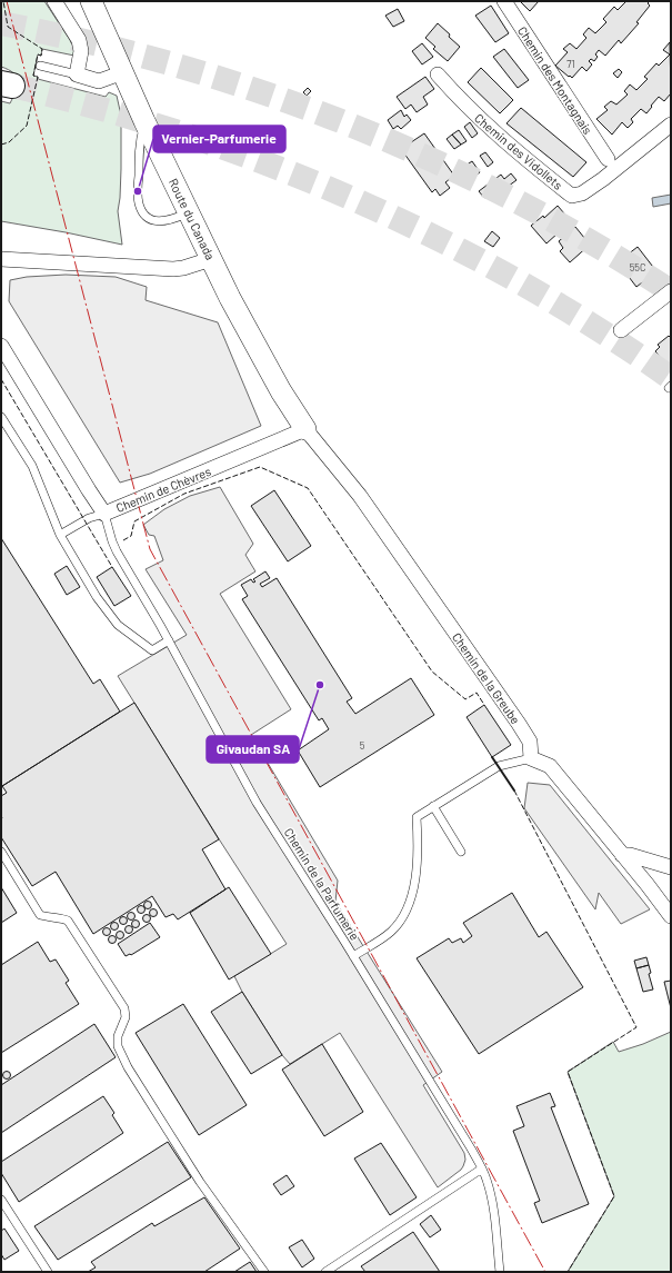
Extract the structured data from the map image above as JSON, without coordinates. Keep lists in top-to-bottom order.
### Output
{
  "streets": {
    "street": [
      "Chemin des Montagnais",
      "Chemin des Vidollets",
      "Route du Canada",
      "Chemin de Chèvres",
      "Chemin de la Greube"
    ],
    "lane": ["Chemin de la Parfumerie"]
  },
  "crossings": [
    ["Route du Canada", "Chemin de Chèvres"],
    ["Route du Canada", "Chemin de la Greube"],
    ["Chemin de Chèvres", "Chemin de la Greube"],
    ["Chemin de Chèvres", "Chemin de la Parfumerie"]
  ],
  "places": ["Vernier-Parfumerie", "Givaudan SA"],
  "house_numbers": ["71", "55C", "5"]
}
